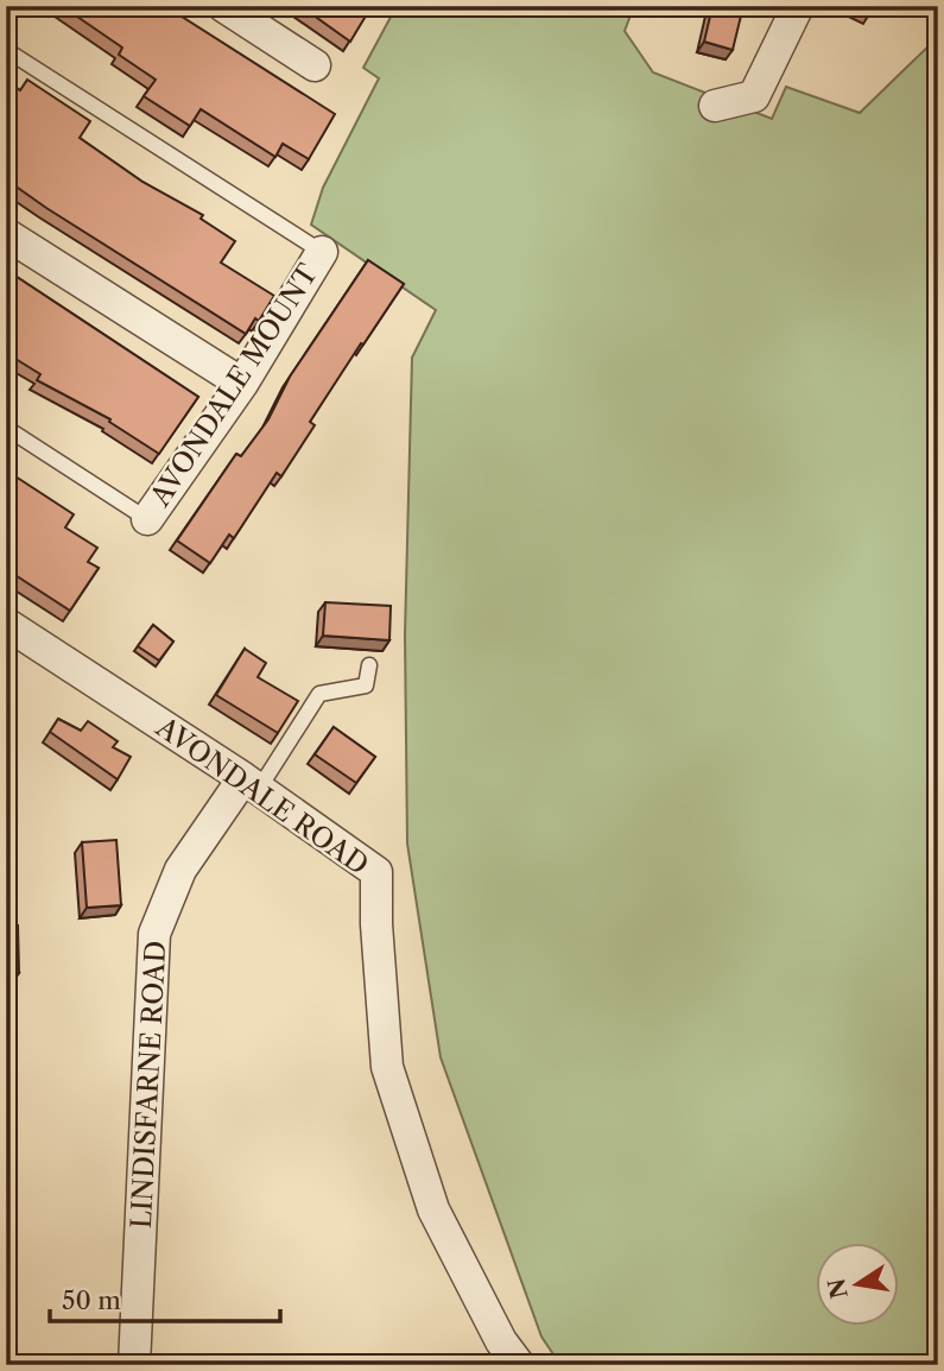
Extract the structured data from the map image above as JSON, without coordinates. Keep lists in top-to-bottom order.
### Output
{
  "streets": {
    "street": ["AVONDALE MOUNT", "AVONDALE ROAD", "LINDISFARNE ROAD"]
  },
  "crossings": [
    ["AVONDALE ROAD", "LINDISFARNE ROAD"]
  ],
  "scale_bar": "50 m",
  "north": "left"
}
